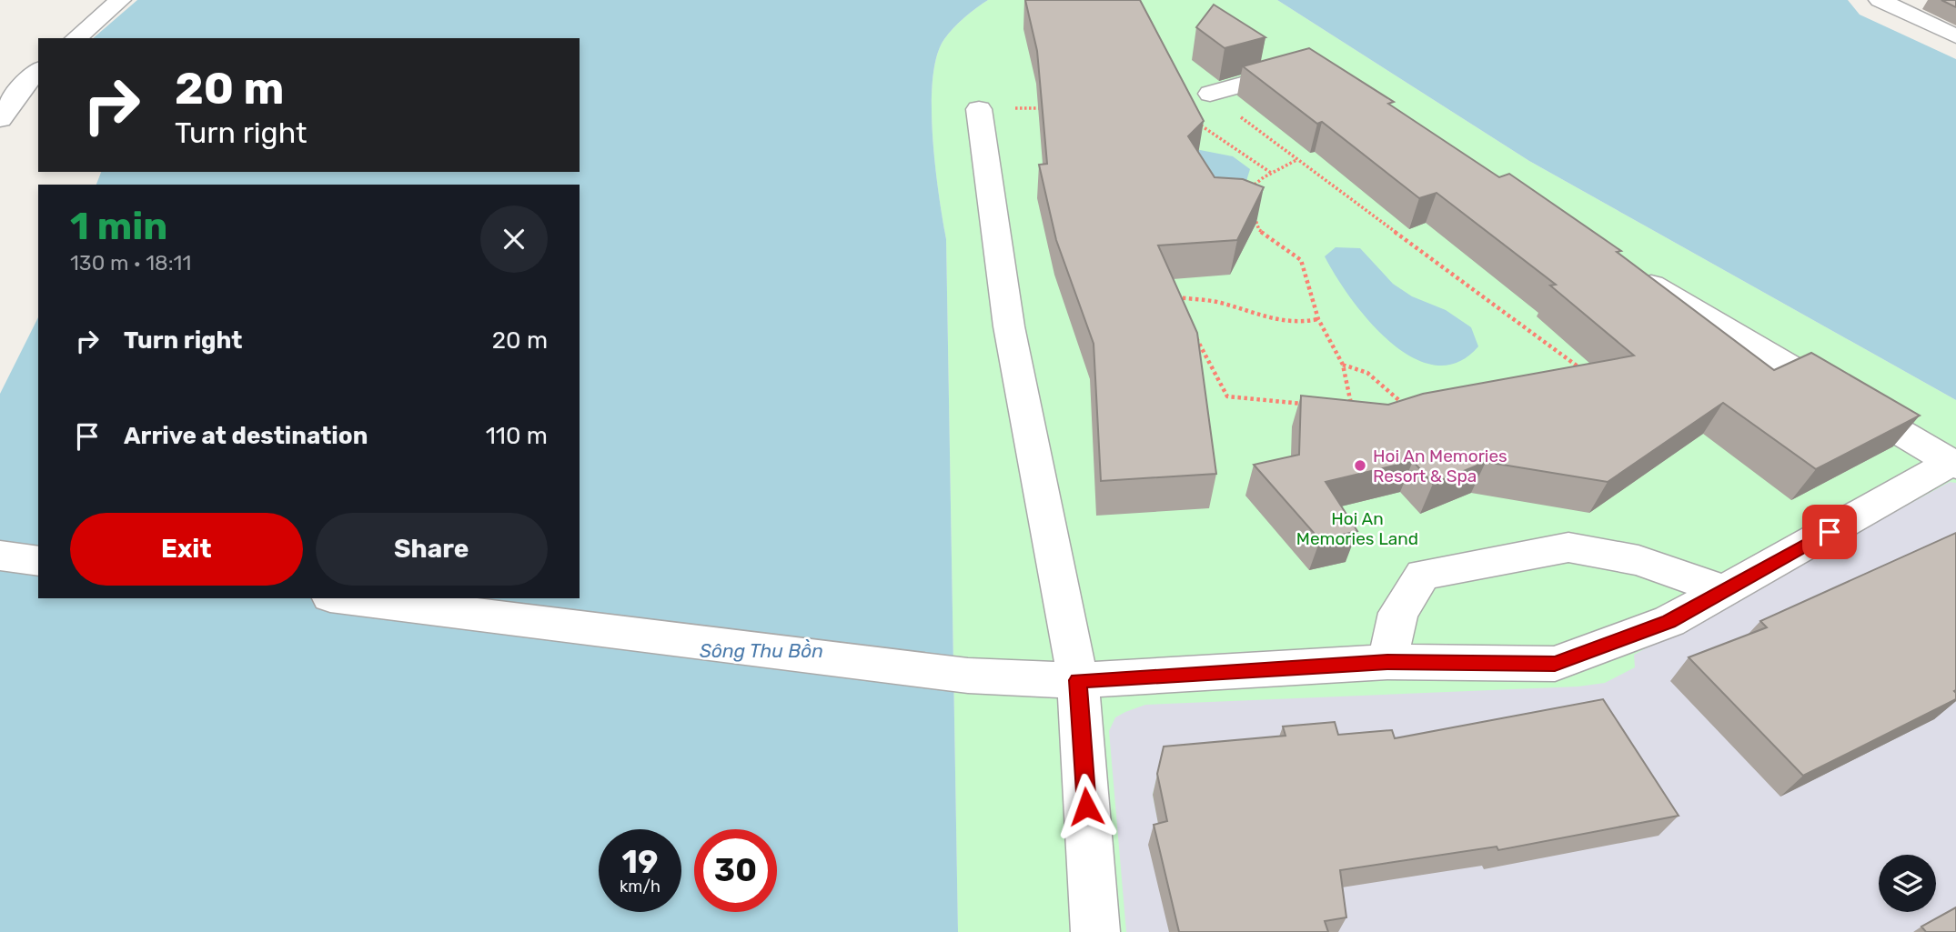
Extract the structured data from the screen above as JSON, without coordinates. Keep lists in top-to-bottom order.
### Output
{
  "water": ["Sông Thu Bồn"],
  "parks": ["Hoi An Memories Land"],
  "places": ["Hoi An Memories Resort & Spa"],
  "page": {
    "turn": ["20 m", "Turn right"],
    "heading": ["1 min", "130 m · 18:11"],
    "list": [
      {
        "name": "Turn right",
        "value": "20 m"
      },
      {
        "name": "Arrive at destination",
        "value": "110 m"
      }
    ],
    "buttons": ["Exit", "Share"],
    "speed": "19 km/h",
    "limit": "30"
  }
}
